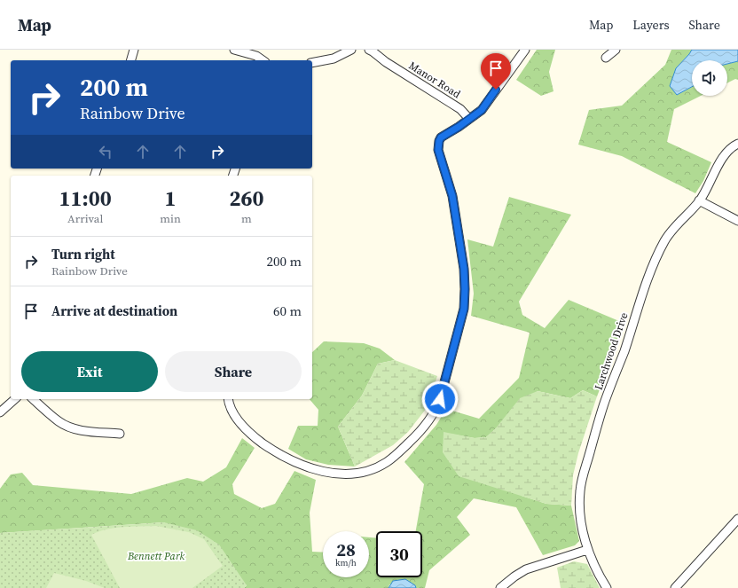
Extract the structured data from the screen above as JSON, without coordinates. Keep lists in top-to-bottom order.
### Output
{
  "streets": {
    "street": ["Manor Road", "Larchwood Drive"]
  },
  "parks": ["Bennett Park"],
  "page": {
    "header": "Map",
    "nav": ["Map", "Layers", "Share"],
    "turn": ["200 m", "Rainbow Drive"],
    "eta": [
      "11:00",
      "Arrival",
      "1",
      "min",
      "260",
      "m"
    ],
    "list": [
      {
        "name": "Turn right",
        "note": "Rainbow Drive",
        "value": "200 m"
      },
      {
        "name": "Arrive at destination",
        "value": "60 m"
      }
    ],
    "buttons": ["Exit", "Share"],
    "speed": "28 km/h",
    "limit": "30"
  }
}
